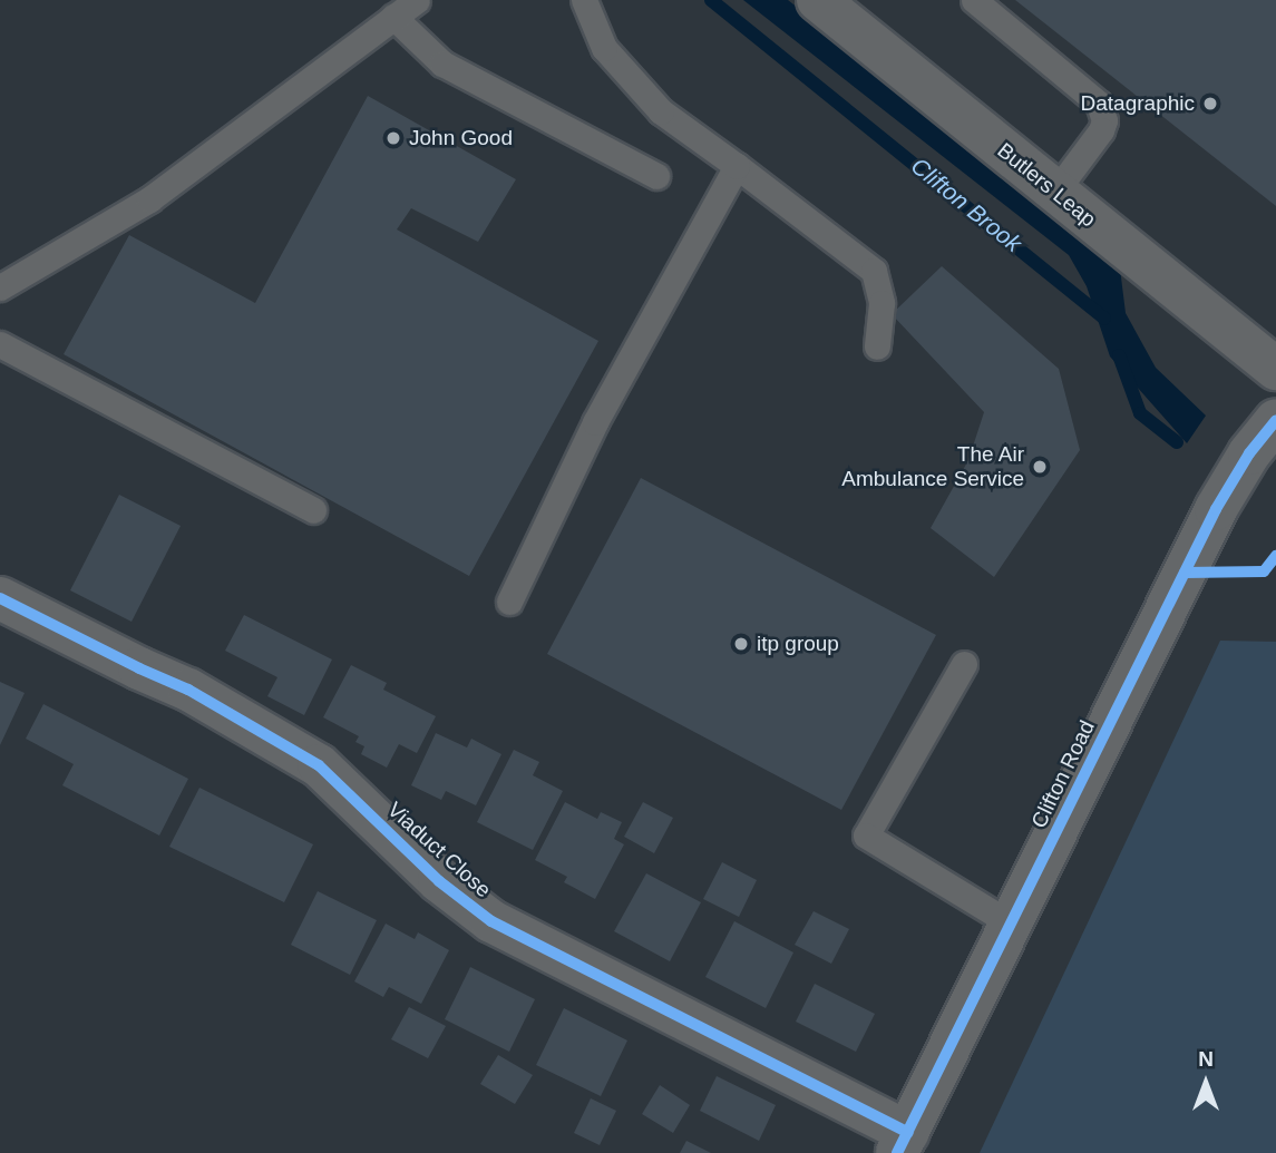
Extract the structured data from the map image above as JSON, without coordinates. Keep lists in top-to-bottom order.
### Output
{
  "streets": {
    "street": ["Butlers Leap", "Clifton Road", "Viaduct Close"]
  },
  "crossings": [
    ["Clifton Road", "Viaduct Close"]
  ],
  "water": ["Clifton Brook"],
  "places": [
    "Datagraphic",
    "John Good",
    "The Air Ambulance Service",
    "itp group"
  ],
  "north": "top"
}
